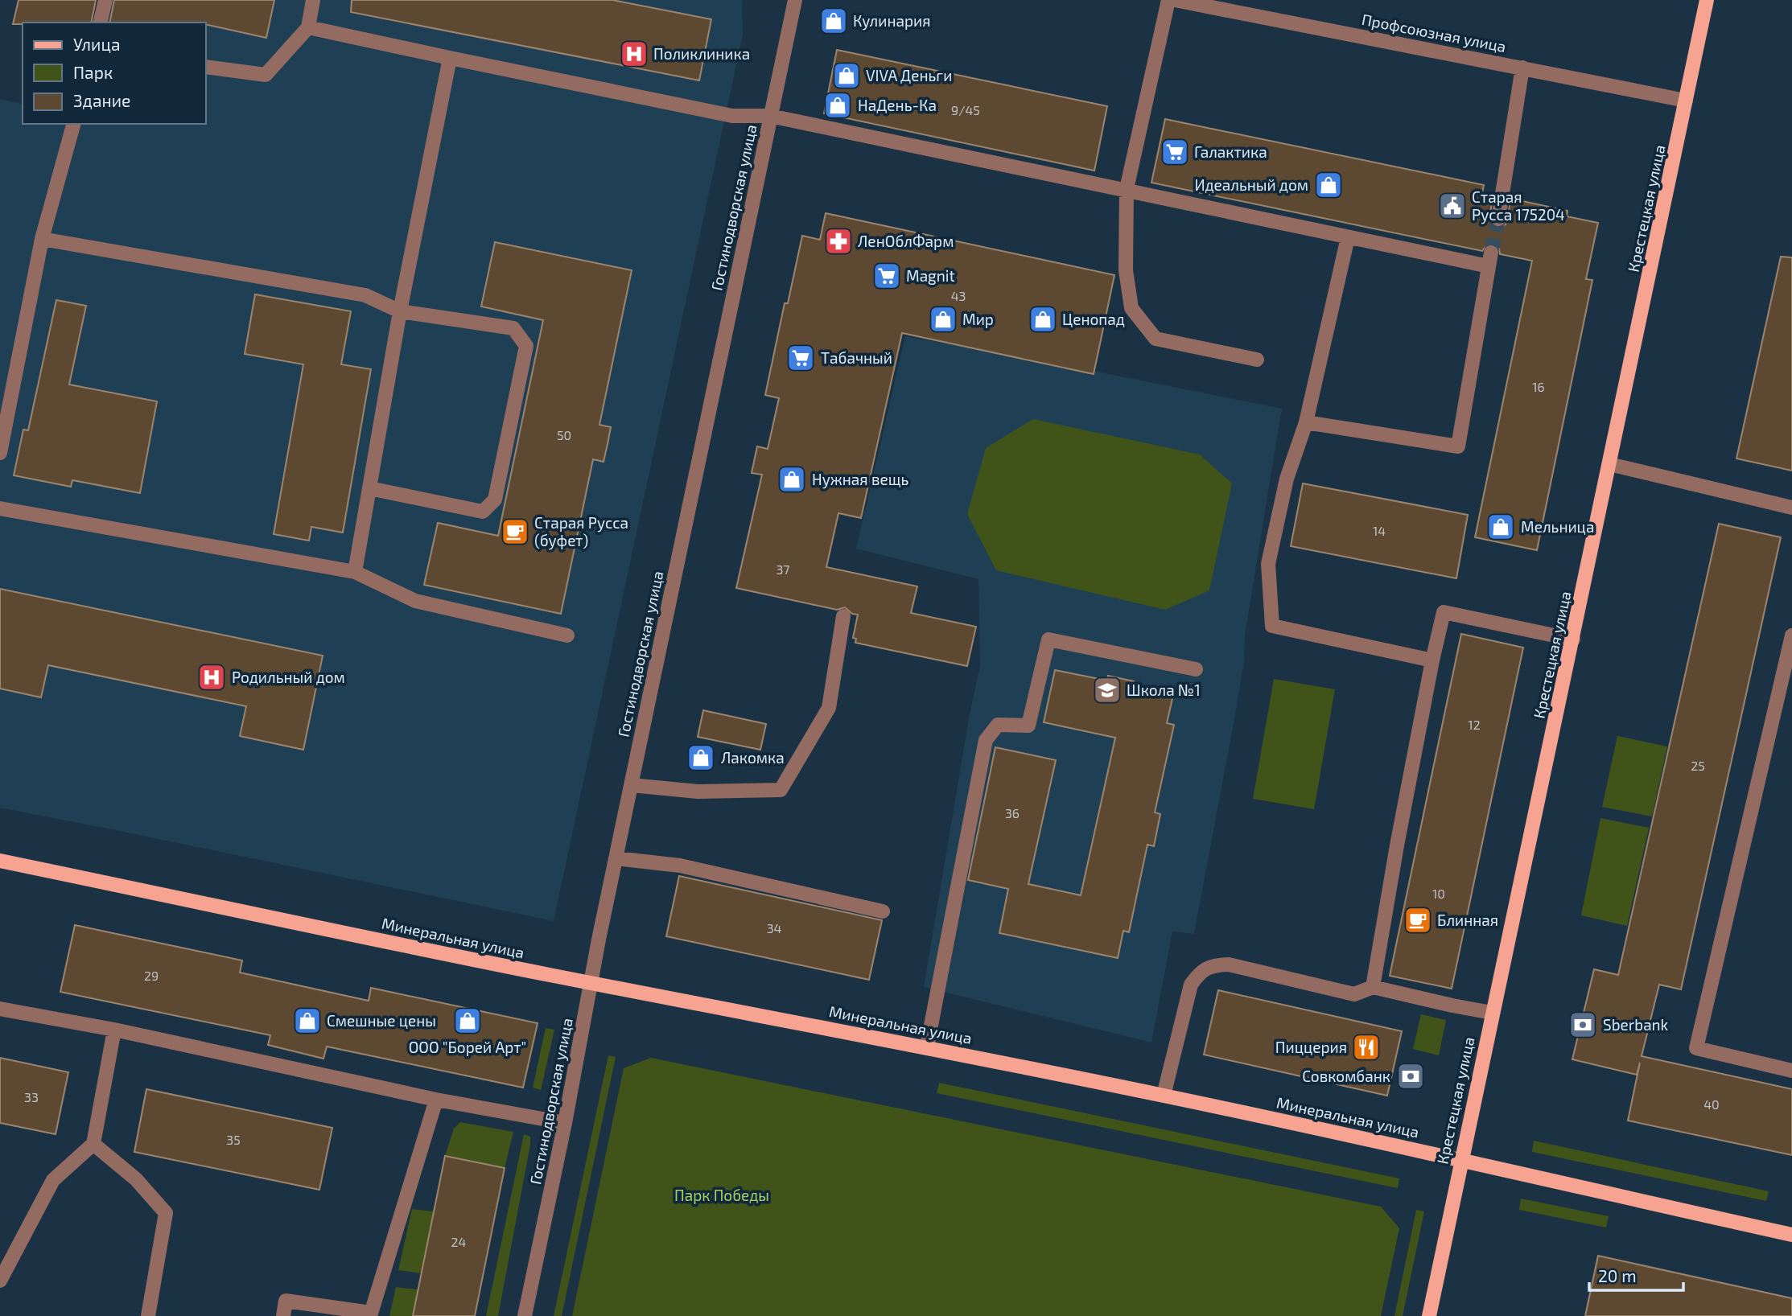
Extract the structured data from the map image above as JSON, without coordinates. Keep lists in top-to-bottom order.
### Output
{
  "streets": {
    "main road": ["Крестецкая улица", "Минеральная улица"],
    "street": ["Профсоюзная улица", "Гостинодворская улица"]
  },
  "crossings": [
    ["Профсоюзная улица", "Крестецкая улица"],
    ["Гостинодворская улица", "Минеральная улица"],
    ["Крестецкая улица", "Минеральная улица"]
  ],
  "parks": ["Парк Победы"],
  "places": {
    "shop": [
      "Кулинария",
      "VIVA Деньги",
      "НаДень-Ка",
      "Идеальный дом",
      "Мир",
      "Ценопад",
      "Нужная вещь",
      "Мельница",
      "Лакомка",
      "Смешные цены",
      "ООО \"Борей Арт\""
    ],
    "hospital": ["Поликлиника", "Родильный дом"],
    "supermarket": ["Галактика", "Magnit", "Табачный"],
    "public building": ["Старая Русса 175204"],
    "pharmacy": ["ЛенОблФарм"],
    "cafe": ["Старая Русса (буфет)", "Блинная"],
    "school or university": ["Школа №1"],
    "bank": ["Sberbank", "Совкомбанк"],
    "restaurant": ["Пиццерия"]
  },
  "house_numbers": [
    "9/45",
    "43",
    "16",
    "50",
    "14",
    "37",
    "12",
    "25",
    "36",
    "10",
    "34",
    "29",
    "33",
    "40",
    "35",
    "24"
  ],
  "legend": ["Улица", "Парк", "Здание"],
  "scale_bar": "20 m"
}
